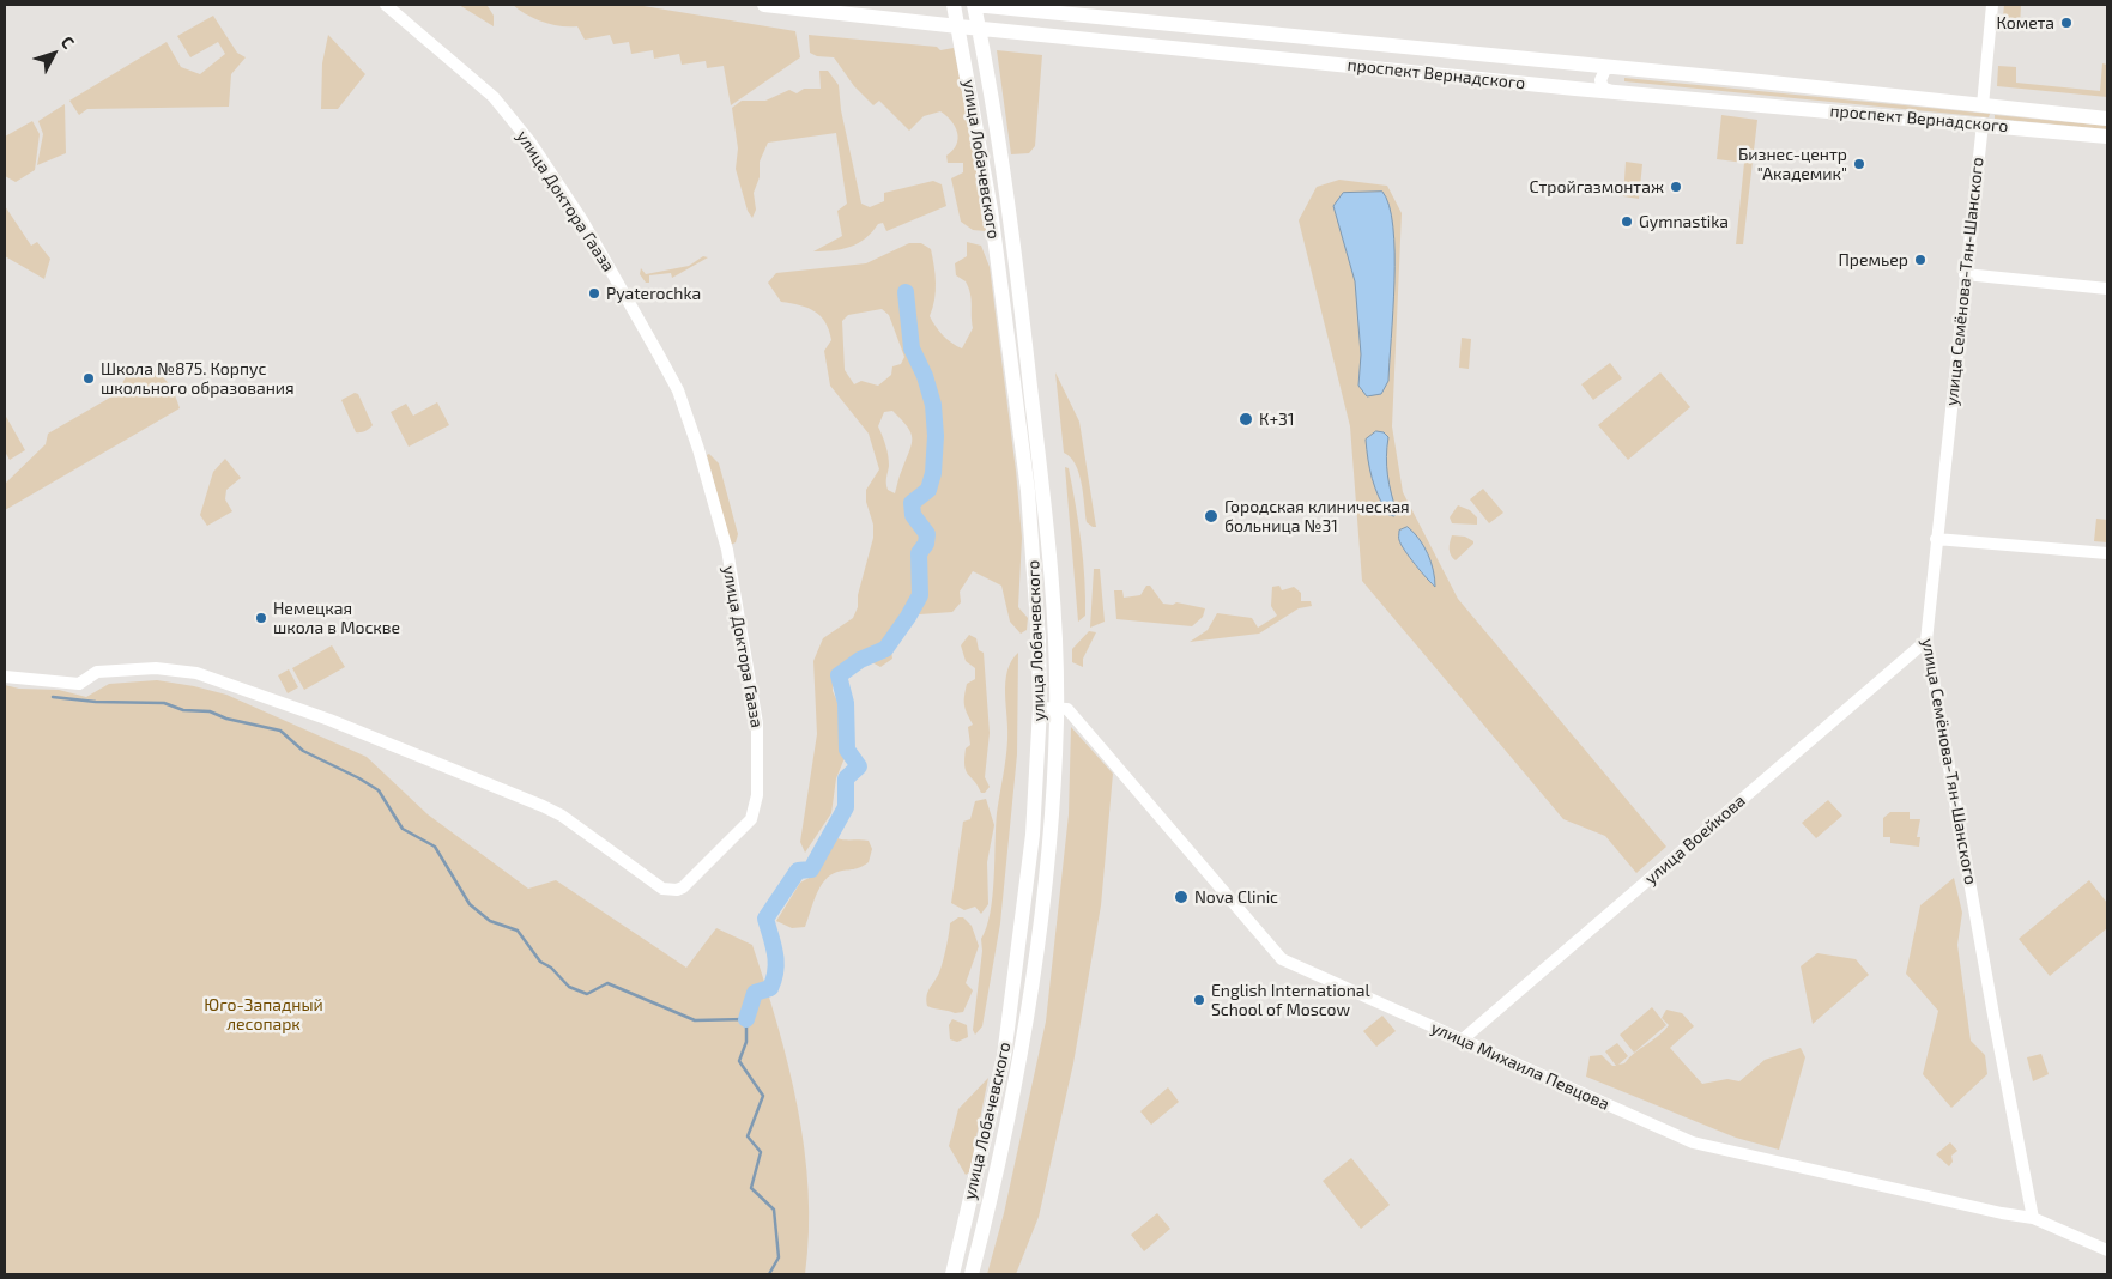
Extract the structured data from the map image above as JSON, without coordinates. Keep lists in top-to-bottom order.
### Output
{
  "streets": {
    "main road": ["проспект Вернадского", "улица Лобачевского"],
    "street": [
      "улица Доктора Гааза",
      "улица Семёнова-Тян-Шанского",
      "улица Воейкова",
      "улица Михаила Певцова"
    ]
  },
  "crossings": [
    ["проспект Вернадского", "улица Лобачевского"],
    ["проспект Вернадского", "улица Семёнова-Тян-Шанского"],
    ["улица Лобачевского", "улица Михаила Певцова"],
    ["улица Семёнова-Тян-Шанского", "улица Воейкова"],
    ["улица Семёнова-Тян-Шанского", "улица Михаила Певцова"],
    ["улица Воейкова", "улица Михаила Певцова"]
  ],
  "parks": ["Юго-Западный лесопарк"],
  "places": [
    "Комета",
    "Бизнес-центр \"Академик\"",
    "Стройгазмонтаж",
    "Gymnastika",
    "Премьер",
    "Pyaterochka",
    "Школа №875. Корпус школьного образования",
    "К+31",
    "Городская клиническая больница №31",
    "Немецкая школа в Москве",
    "Nova Clinic",
    "English International School of Moscow"
  ],
  "north": "top right"
}
